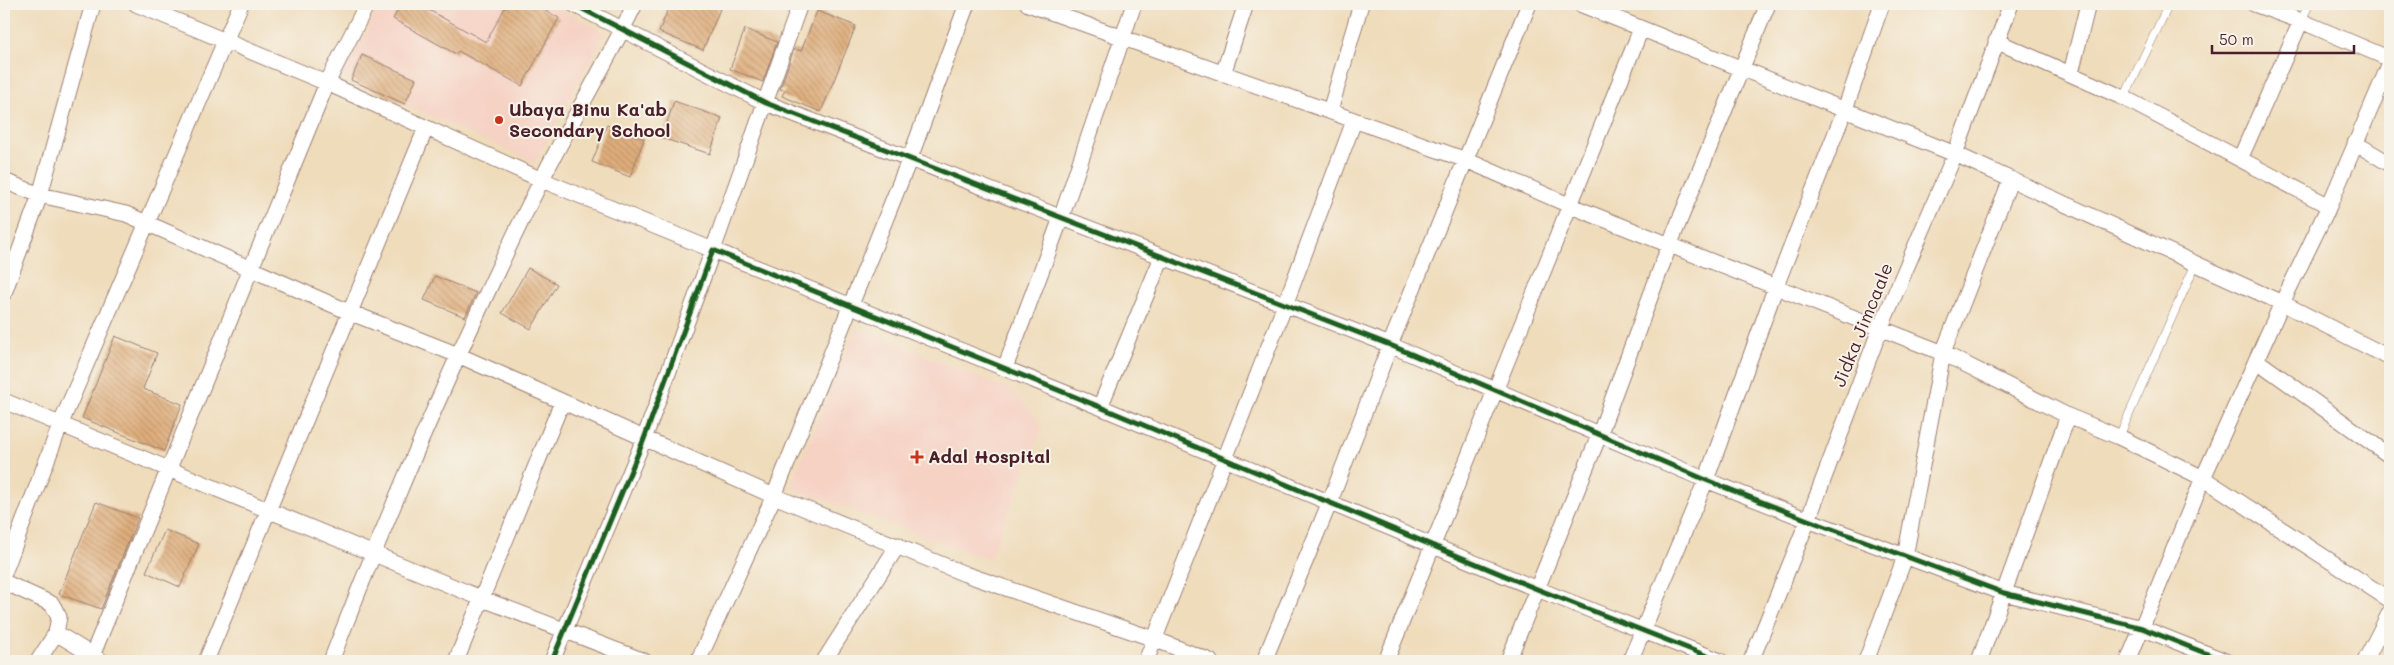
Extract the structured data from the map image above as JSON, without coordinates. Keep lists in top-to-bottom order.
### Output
{
  "streets": {
    "street": ["Jidka Jimcaale"]
  },
  "places": {
    "other": ["Ubaya Binu Ka'ab Secondary School"],
    "health": ["Adal Hospital"]
  },
  "scale_bar": "50 m"
}
